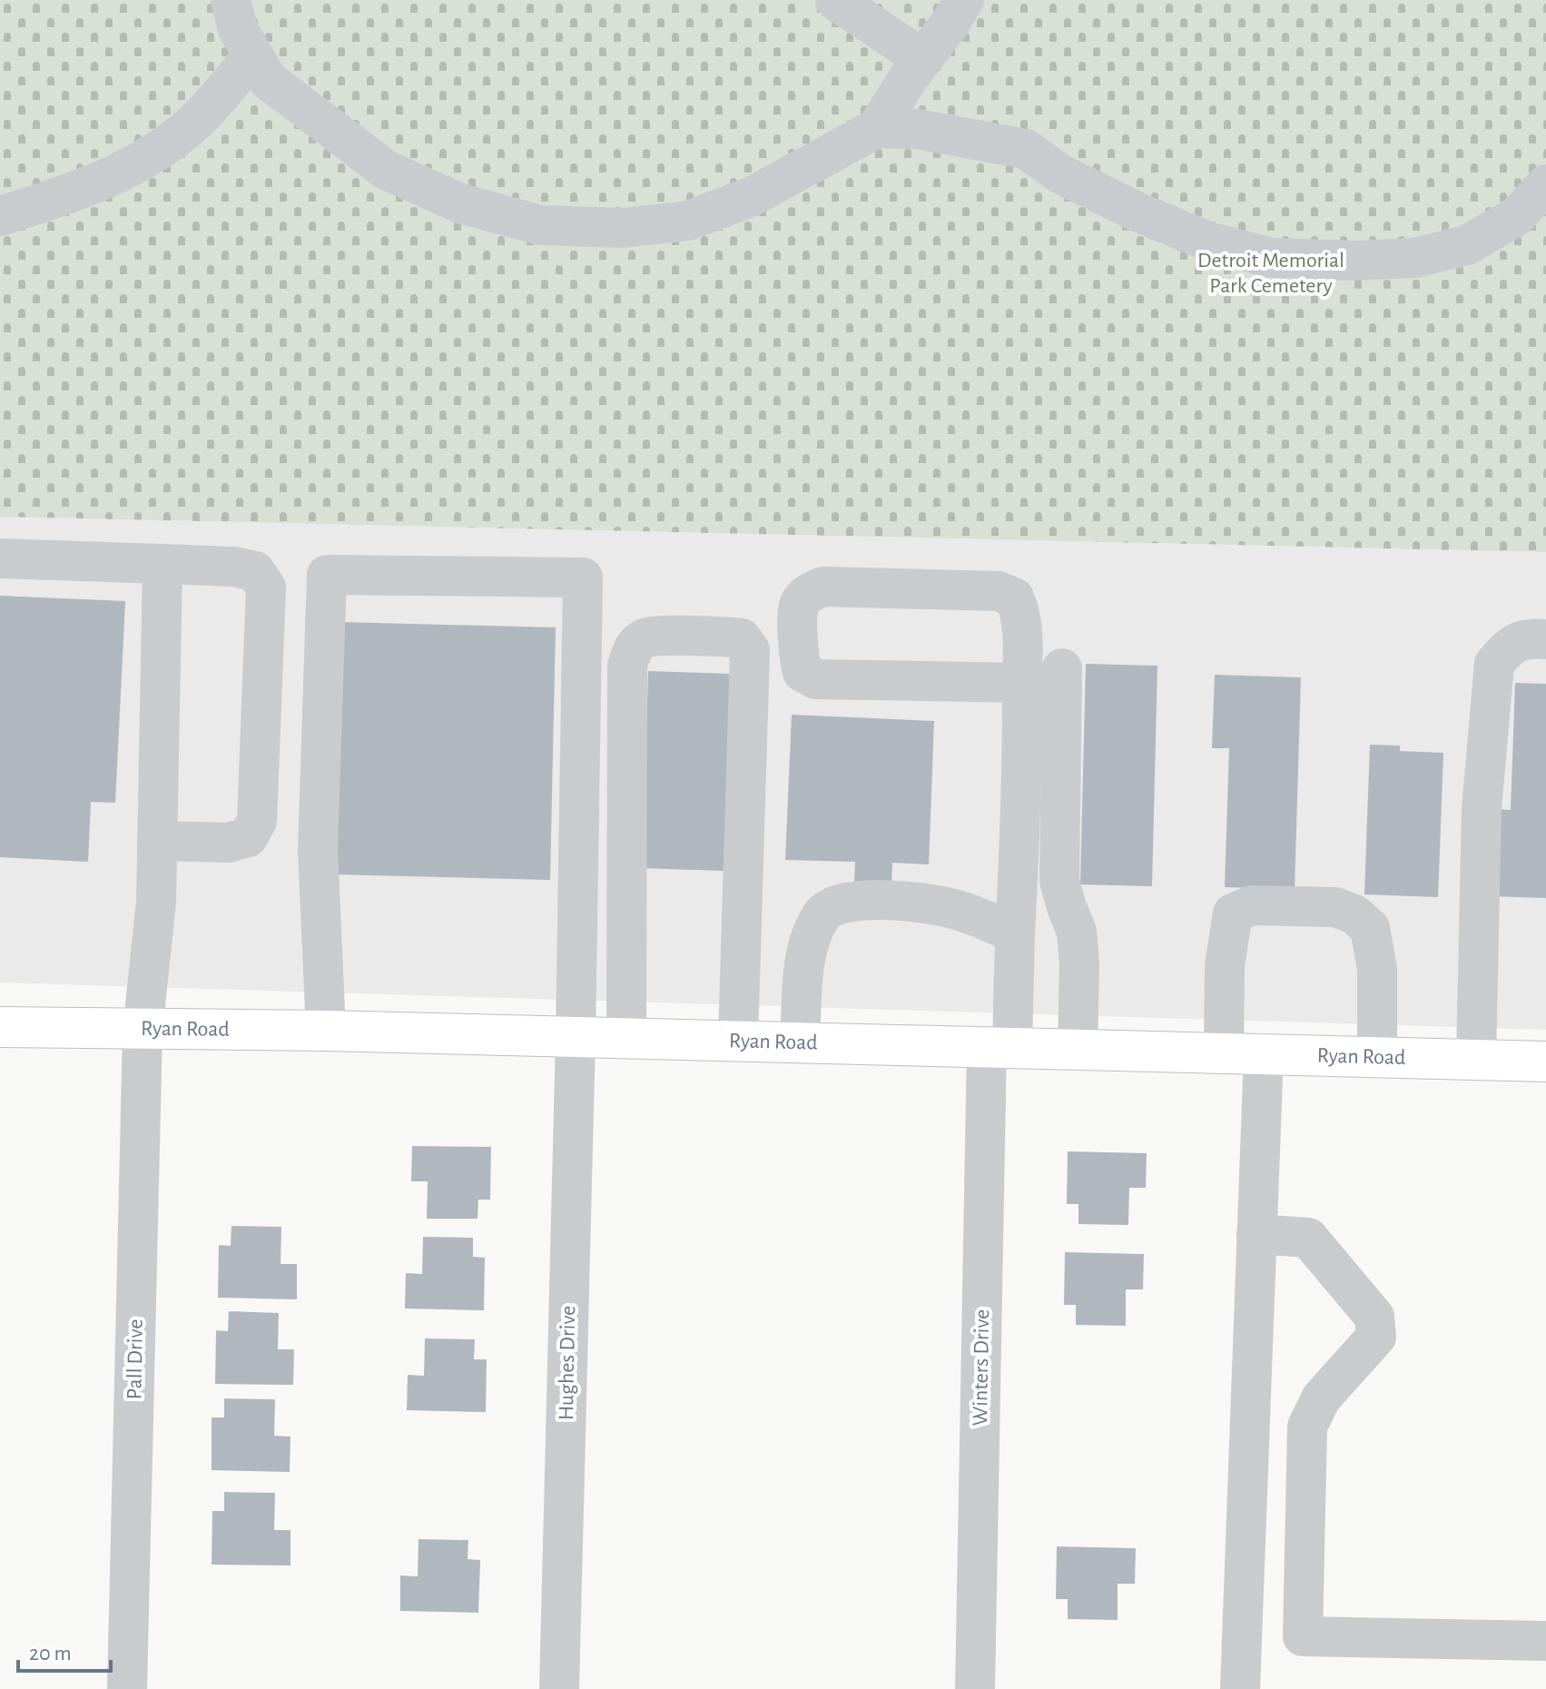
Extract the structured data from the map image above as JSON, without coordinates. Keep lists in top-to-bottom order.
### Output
{
  "streets": {
    "main road": ["Ryan Road"],
    "street": ["Pall Drive", "Hughes Drive", "Winters Drive"]
  },
  "crossings": [
    ["Ryan Road", "Pall Drive"],
    ["Ryan Road", "Hughes Drive"],
    ["Ryan Road", "Winters Drive"]
  ],
  "parks": ["Detroit Memorial Park Cemetery"],
  "scale_bar": "20 m"
}
